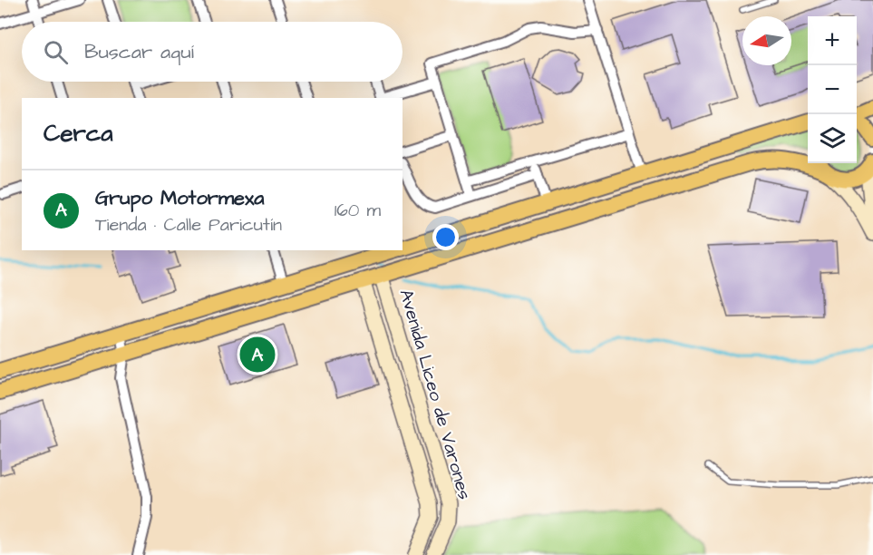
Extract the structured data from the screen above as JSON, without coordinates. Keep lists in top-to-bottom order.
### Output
{
  "streets": {
    "street": ["Avenida Liceo de Varones"]
  },
  "north": "left",
  "page": {
    "map_buttons": ["+", "−"],
    "search": "Buscar aquí",
    "heading": "Cerca",
    "list": [
      {
        "mark": "A",
        "name": "Grupo Motormexa",
        "note": "Tienda · Calle Paricutín",
        "value": "160 m"
      }
    ],
    "pins": "A"
  }
}
